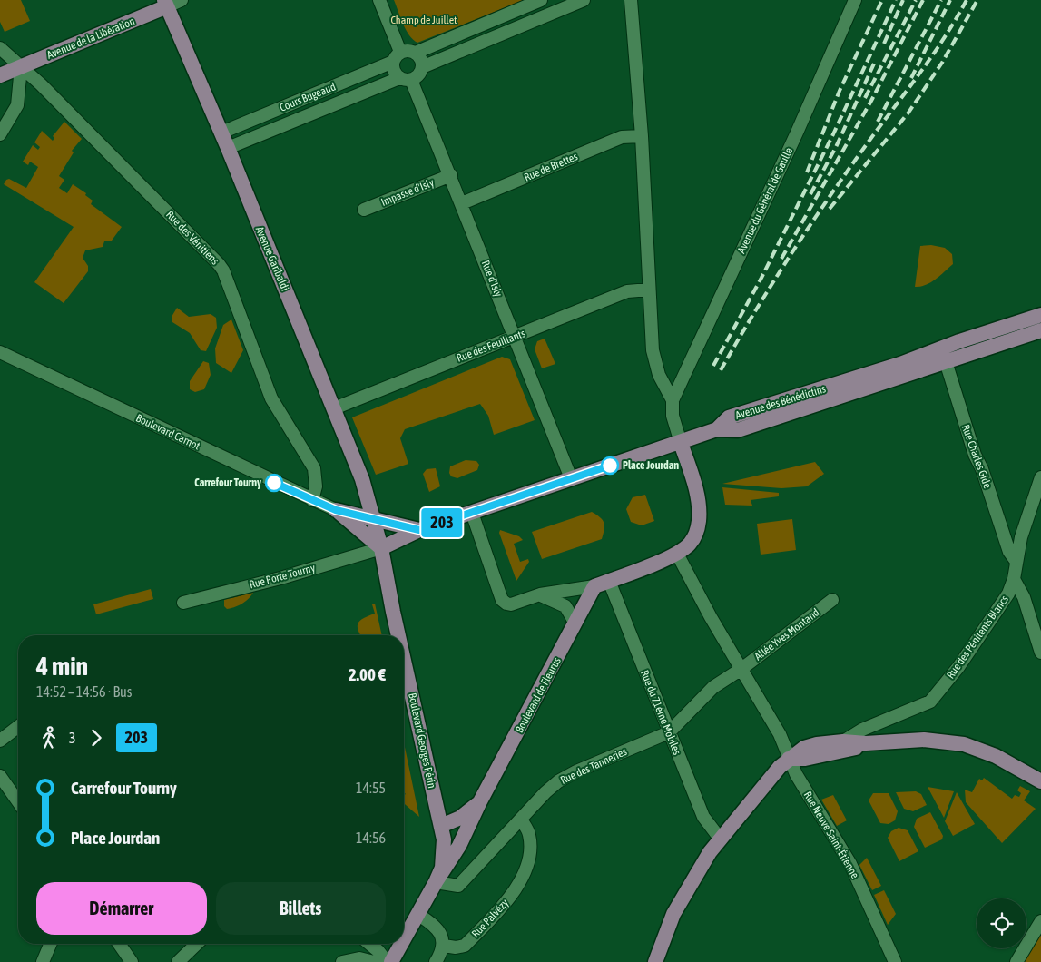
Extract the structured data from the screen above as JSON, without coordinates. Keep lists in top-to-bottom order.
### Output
{
  "streets": {
    "main road": [
      "Avenue de la Libération",
      "Avenue Garibaldi",
      "Avenue des Bénédictins",
      "Boulevard de Fleurus",
      "Boulevard Georges Périn"
    ],
    "street": [
      "Cours Bugeaud",
      "Rue de Brettes",
      "Impasse d'Isly",
      "Avenue du Général de Gaulle",
      "Rue des Vénitiens",
      "Rue d'Isly",
      "Rue des Feuillants",
      "Boulevard Carnot",
      "Rue Charles Gide",
      "Rue Porte Tourny",
      "Allée Yves Montand",
      "Rue des Pénitents Blancs",
      "Rue du 71ème Mobiles",
      "Rue des Tanneries",
      "Rue Neuve Saint-Étienne",
      "Rue Palvézy"
    ]
  },
  "crossings": [
    ["Avenue de la Libération", "Rue des Vénitiens"],
    ["Avenue de la Libération", "Avenue Garibaldi"],
    ["Cours Bugeaud", "Avenue Garibaldi"],
    ["Cours Bugeaud", "Rue d'Isly"],
    ["Rue de Brettes", "Rue d'Isly"],
    ["Impasse d'Isly", "Rue d'Isly"],
    ["Rue des Vénitiens", "Boulevard Carnot"],
    ["Avenue Garibaldi", "Rue des Feuillants"],
    ["Avenue Garibaldi", "Boulevard Georges Périn"],
    ["Rue d'Isly", "Rue des Feuillants"],
    ["Avenue des Bénédictins", "Rue Charles Gide"],
    ["Rue Charles Gide", "Rue des Pénitents Blancs"],
    ["Rue Porte Tourny", "Boulevard Georges Périn"],
    ["Allée Yves Montand", "Rue des Tanneries"],
    ["Allée Yves Montand", "Rue Neuve Saint-Étienne"],
    ["Boulevard de Fleurus", "Boulevard Georges Périn"],
    ["Boulevard de Fleurus", "Rue des Tanneries"],
    ["Rue du 71ème Mobiles", "Rue des Tanneries"],
    ["Boulevard Georges Périn", "Rue des Tanneries"],
    ["Rue des Tanneries", "Rue Neuve Saint-Étienne"],
    ["Rue des Tanneries", "Rue Palvézy"]
  ],
  "parks": ["Champ de Juillet"],
  "places": ["Place Jourdan", "Carrefour Tourny"],
  "lines": ["bus line 203"],
  "page": {
    "on_map": "203",
    "heading": ["4 min", "14:52 – 14:56 · Bus", "2.00 €"],
    "legs": ["3", "203"],
    "list": [
      {
        "name": "Carrefour Tourny",
        "value": "14:55"
      },
      {
        "name": "Place Jourdan",
        "value": "14:56"
      }
    ],
    "buttons": ["Démarrer", "Billets"]
  }
}
